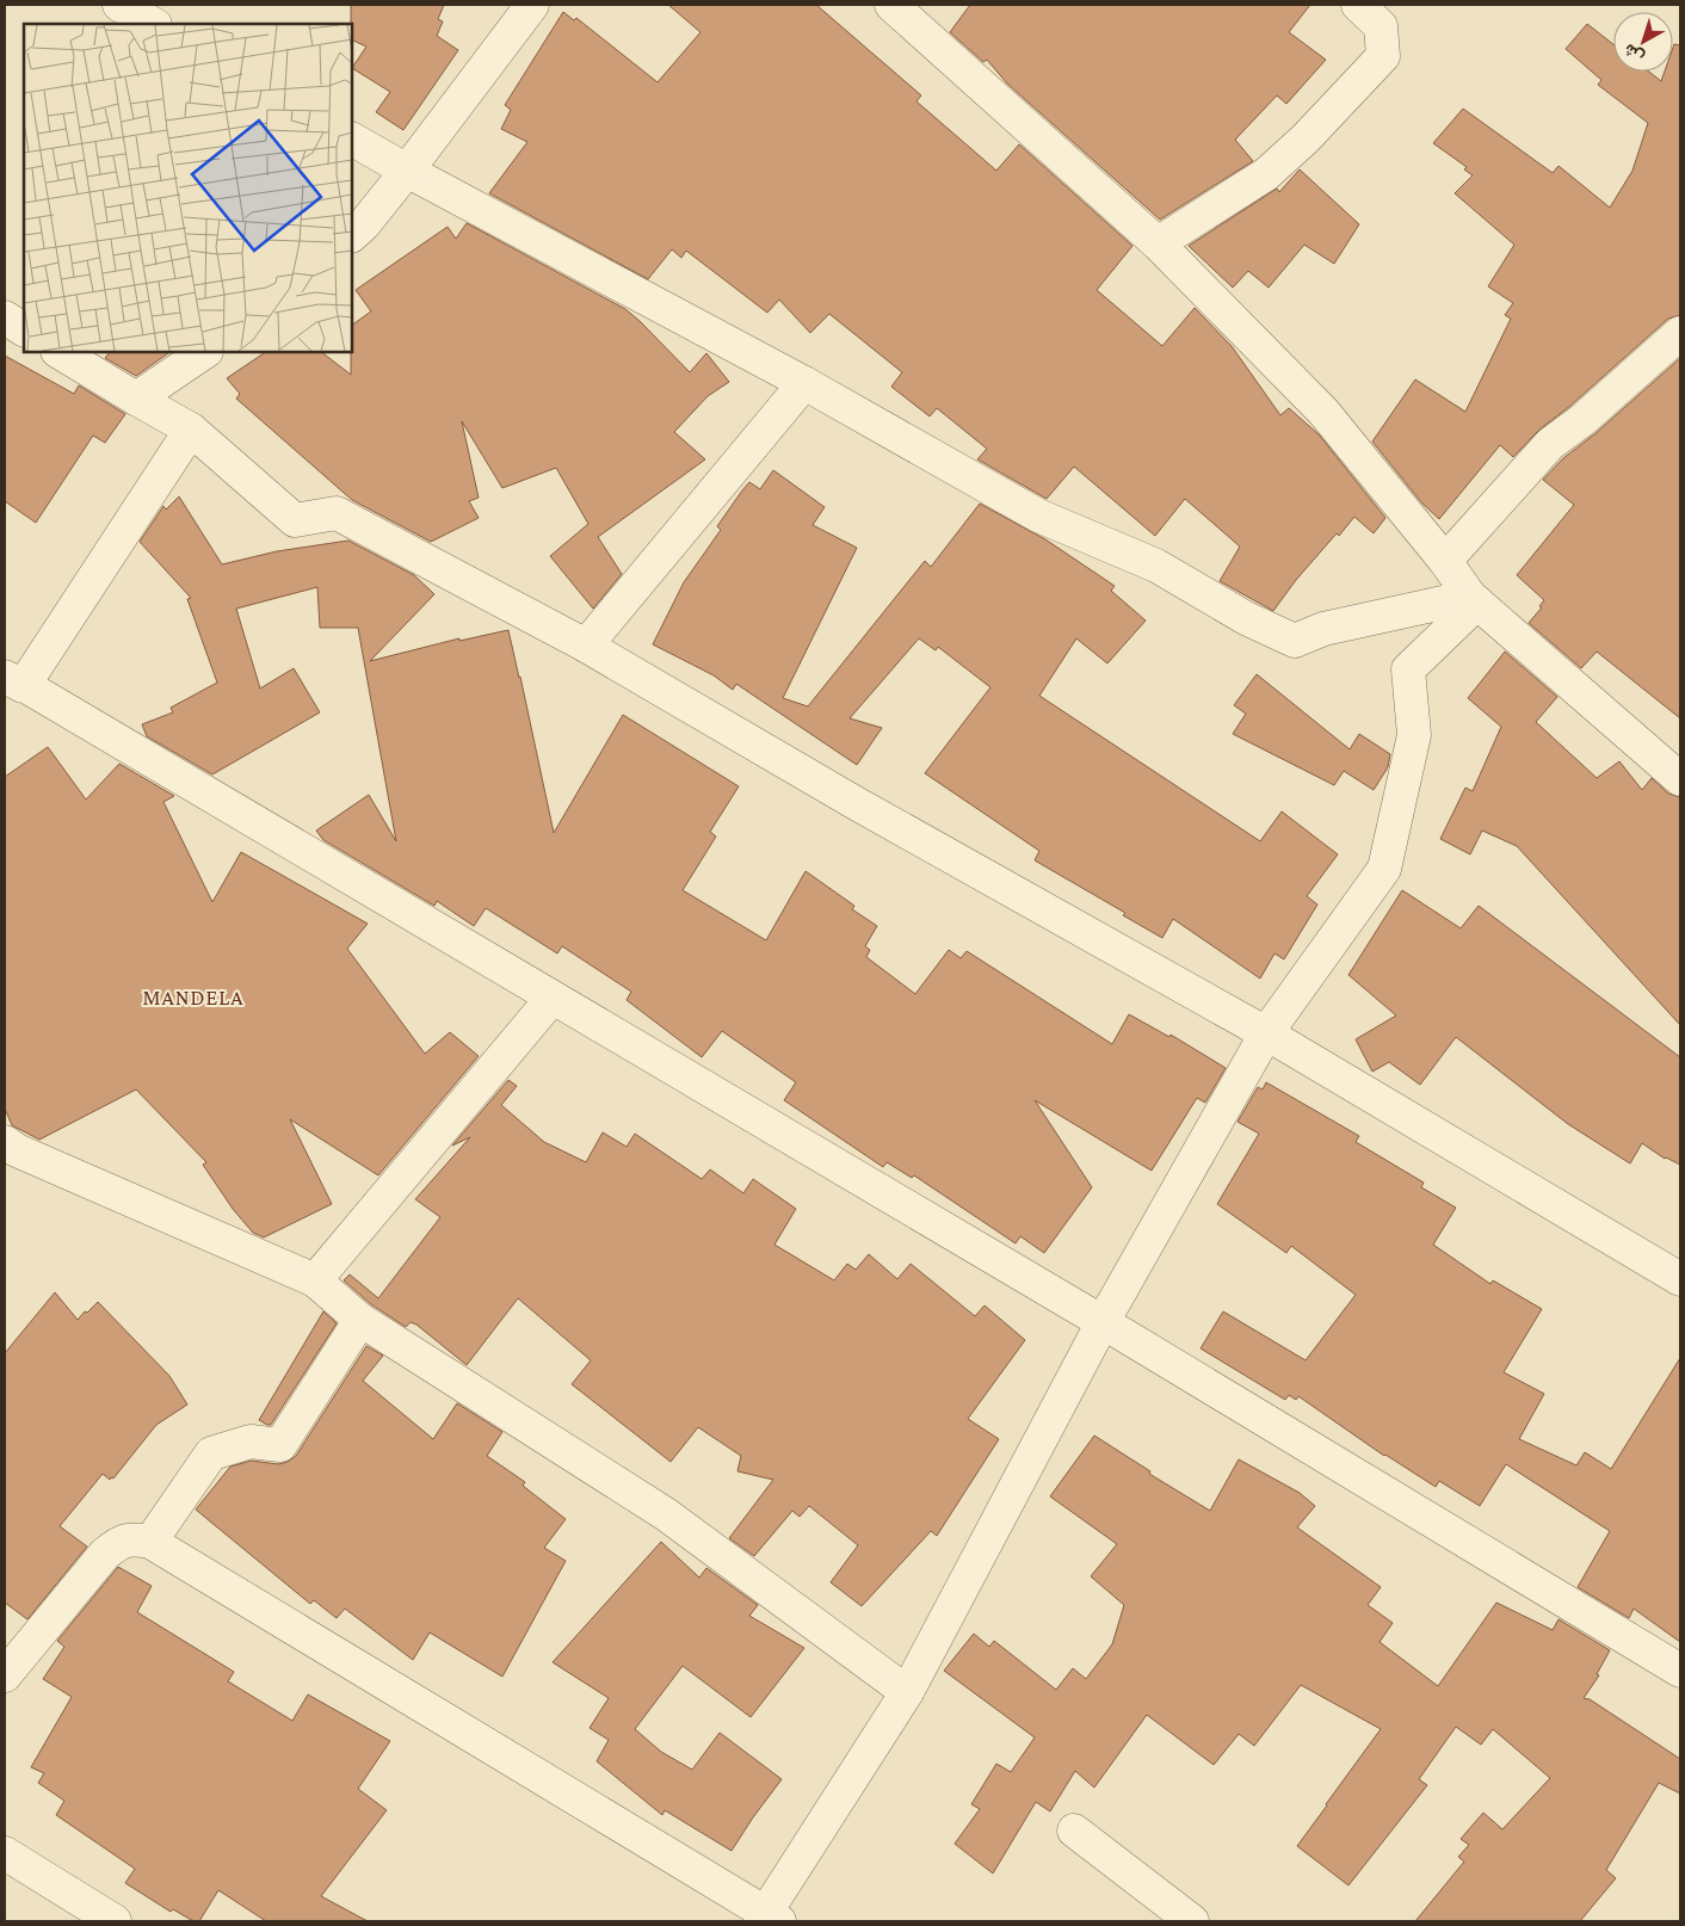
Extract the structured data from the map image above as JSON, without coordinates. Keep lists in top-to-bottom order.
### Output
{
  "districts": ["MANDELA"],
  "north": "bottom left"
}
